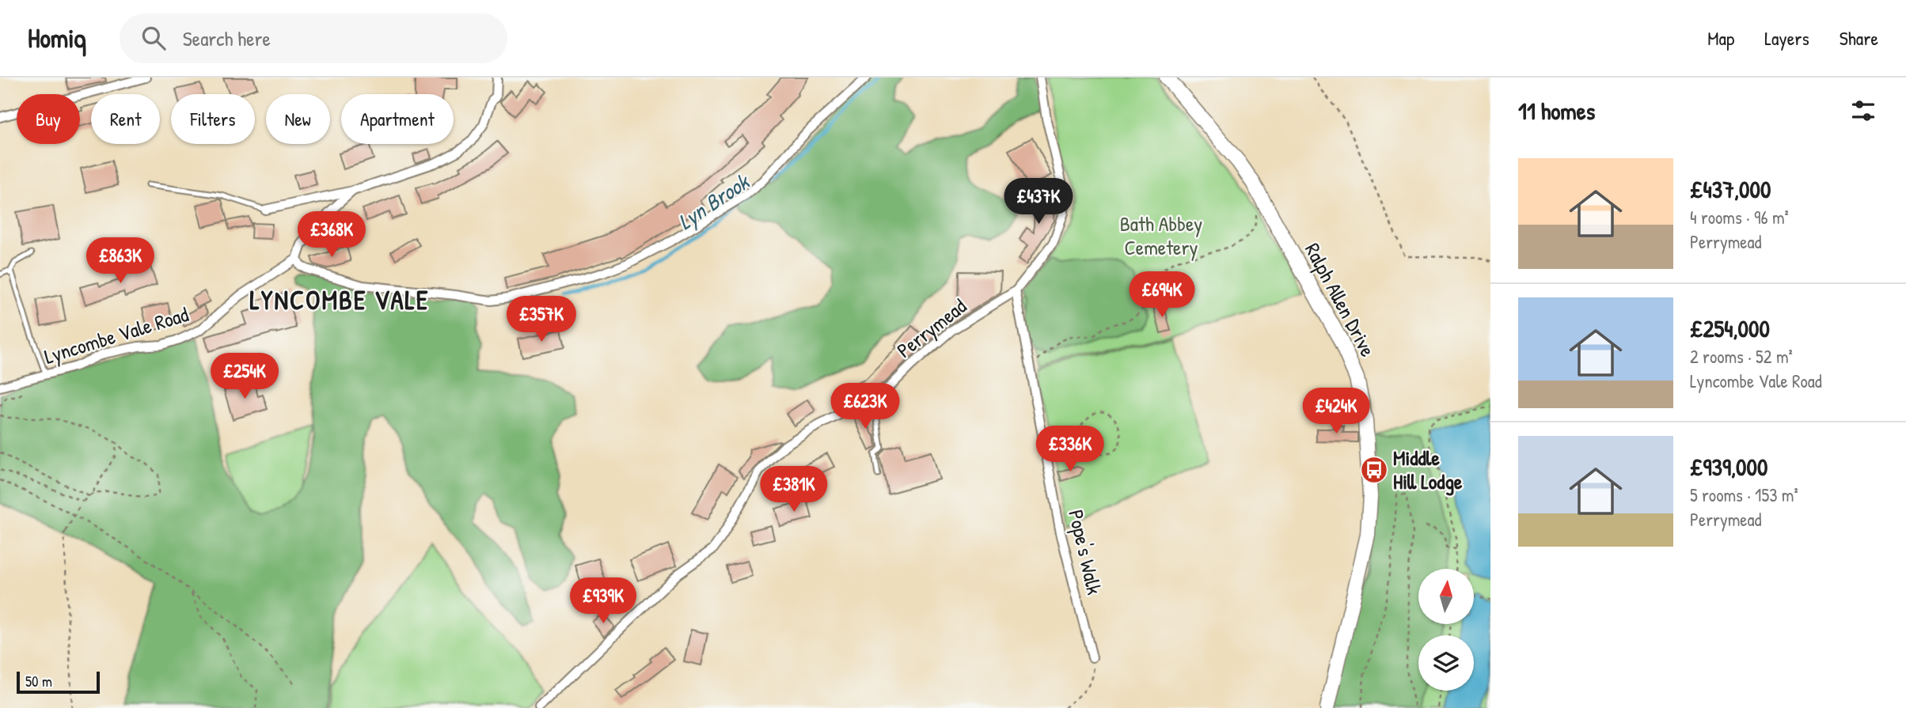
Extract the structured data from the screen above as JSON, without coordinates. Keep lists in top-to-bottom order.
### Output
{
  "streets": {
    "main road": ["Ralph Allen Drive"],
    "street": ["Perrymead", "Lyncombe Vale Road", "Pope's Walk"]
  },
  "crossings": [
    ["Perrymead", "Pope's Walk"]
  ],
  "districts": ["LYNCOMBE VALE"],
  "water": ["Lyn Brook"],
  "parks": ["Bath Abbey Cemetery"],
  "places": {
    "bus stop": ["Middle Hill Lodge"]
  },
  "scale_bar": "50 m",
  "north": "top",
  "page": {
    "header": "Homiq",
    "search": "Search here",
    "nav": ["Map", "Layers", "Share"],
    "heading": "11 homes",
    "chip": [
      "Buy",
      "Rent",
      "Filters",
      "New",
      "Apartment"
    ],
    "list": [
      {
        "name": "£437,000",
        "note": "4 rooms · 96 m² · Perrymead"
      },
      {
        "name": "£254,000",
        "note": "2 rooms · 52 m² · Lyncombe Vale Road"
      },
      {
        "name": "£939,000",
        "note": "5 rooms · 153 m² · Perrymead"
      }
    ],
    "price": [
      "£437K",
      "£368K",
      "£863K",
      "£694K",
      "£357K",
      "£254K",
      "£623K",
      "£424K",
      "£336K",
      "£381K",
      "£939K"
    ],
    "scale": "50 m"
  }
}
